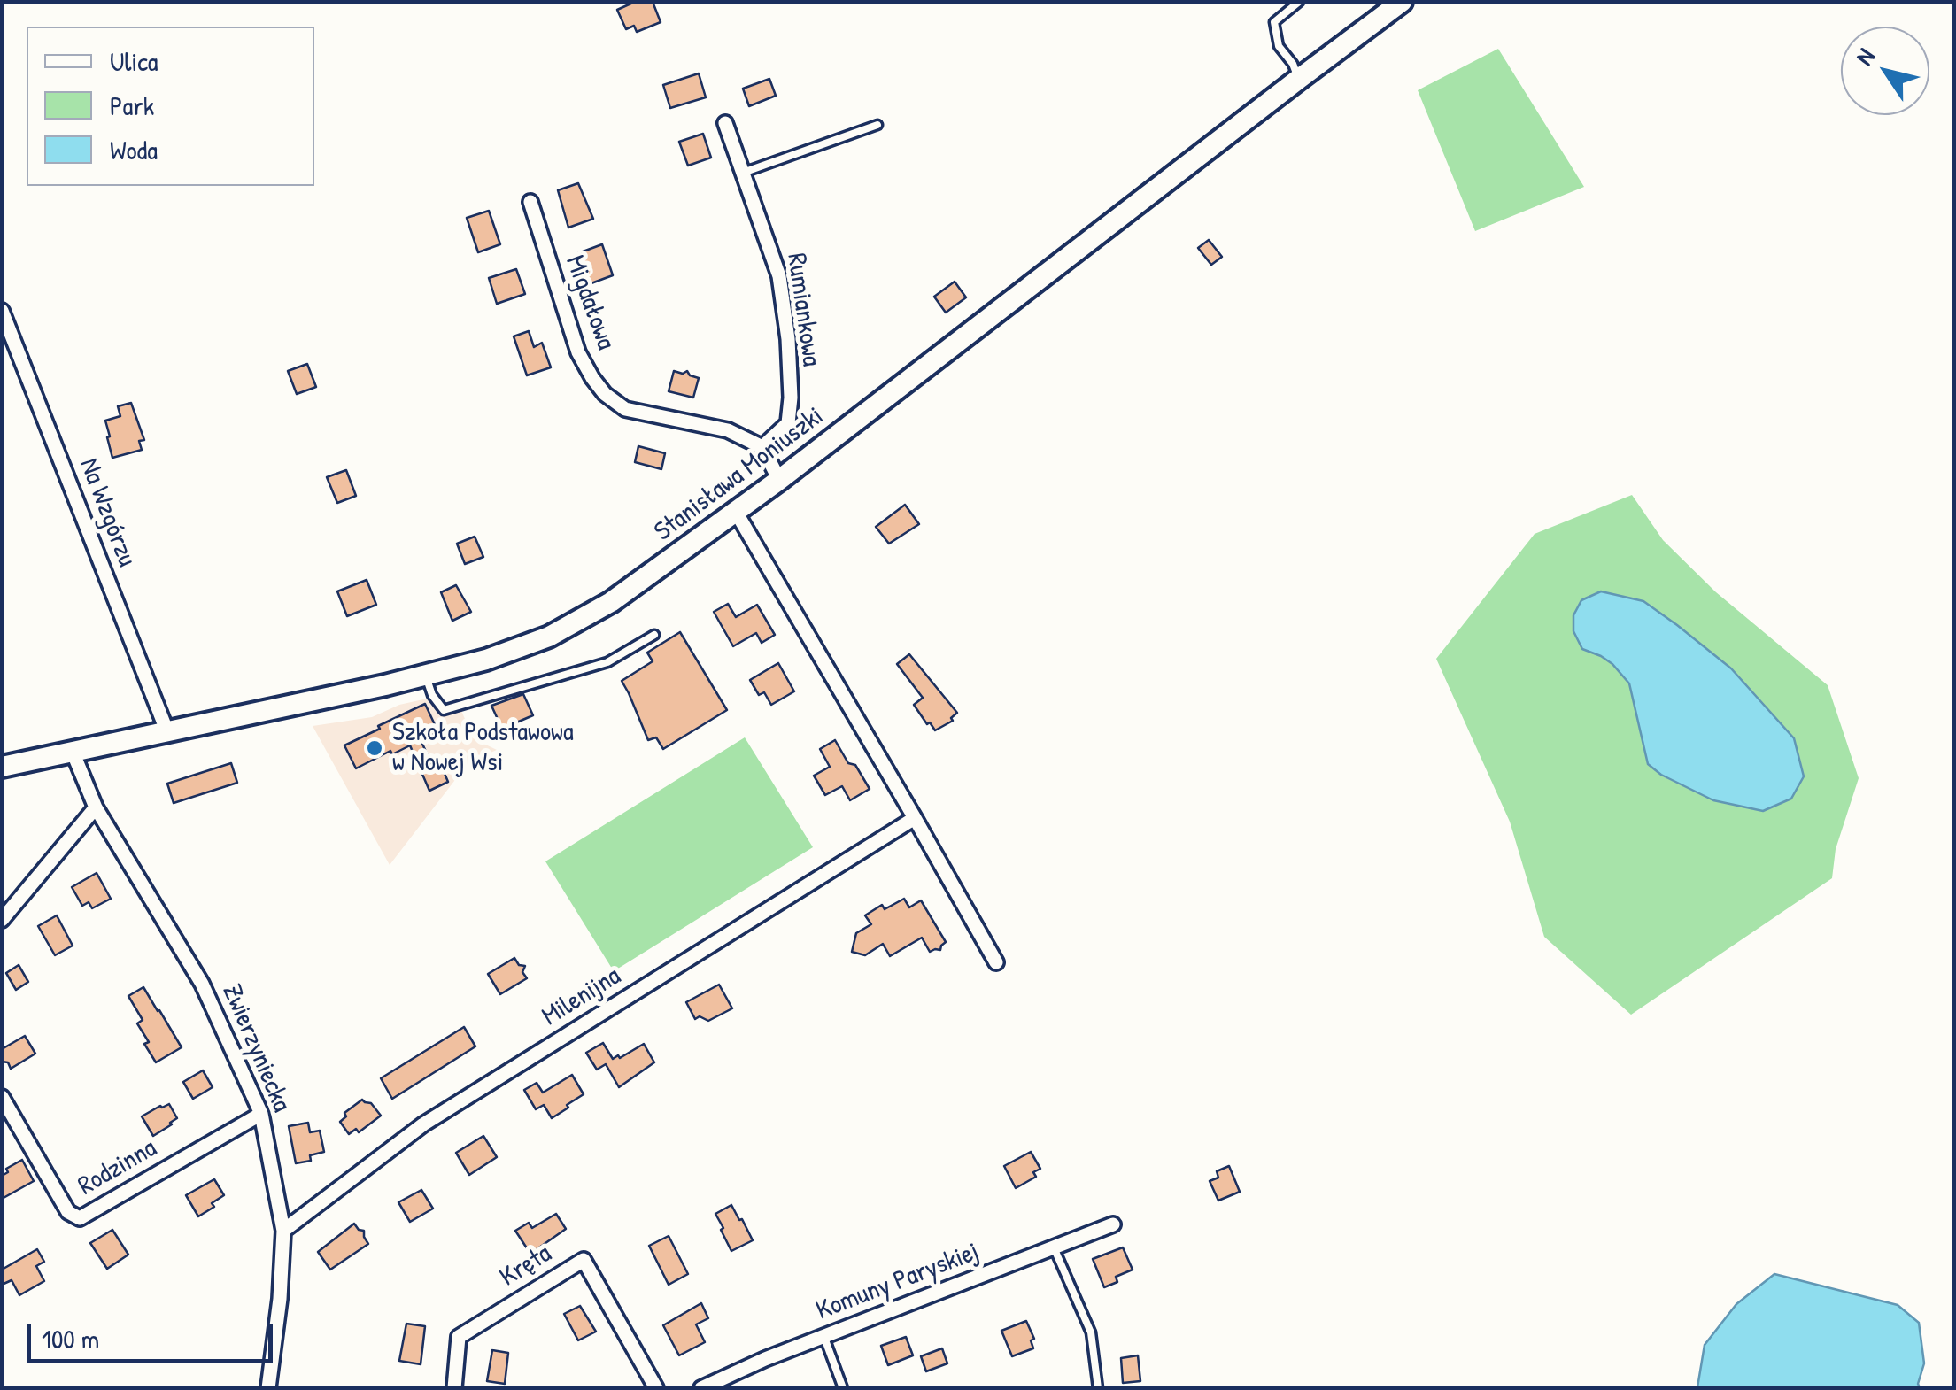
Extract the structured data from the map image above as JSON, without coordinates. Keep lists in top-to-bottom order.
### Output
{
  "streets": {
    "main road": ["Stanisława Moniuszki"],
    "street": [
      "Migdałowa",
      "Rumiankowa",
      "Na Wzgórzu",
      "Milenijna",
      "Zwierzyniecka",
      "Rodzinna",
      "Kręta",
      "Komuny Paryskiej"
    ]
  },
  "crossings": [
    ["Migdałowa", "Rumiankowa"],
    ["Stanisława Moniuszki", "Na Wzgórzu"],
    ["Stanisława Moniuszki", "Zwierzyniecka"],
    ["Milenijna", "Zwierzyniecka"],
    ["Zwierzyniecka", "Rodzinna"]
  ],
  "places": ["Szkoła Podstawowa w Nowej Wsi"],
  "legend": ["Ulica", "Park", "Woda"],
  "scale_bar": "100 m",
  "north": "top left"
}
